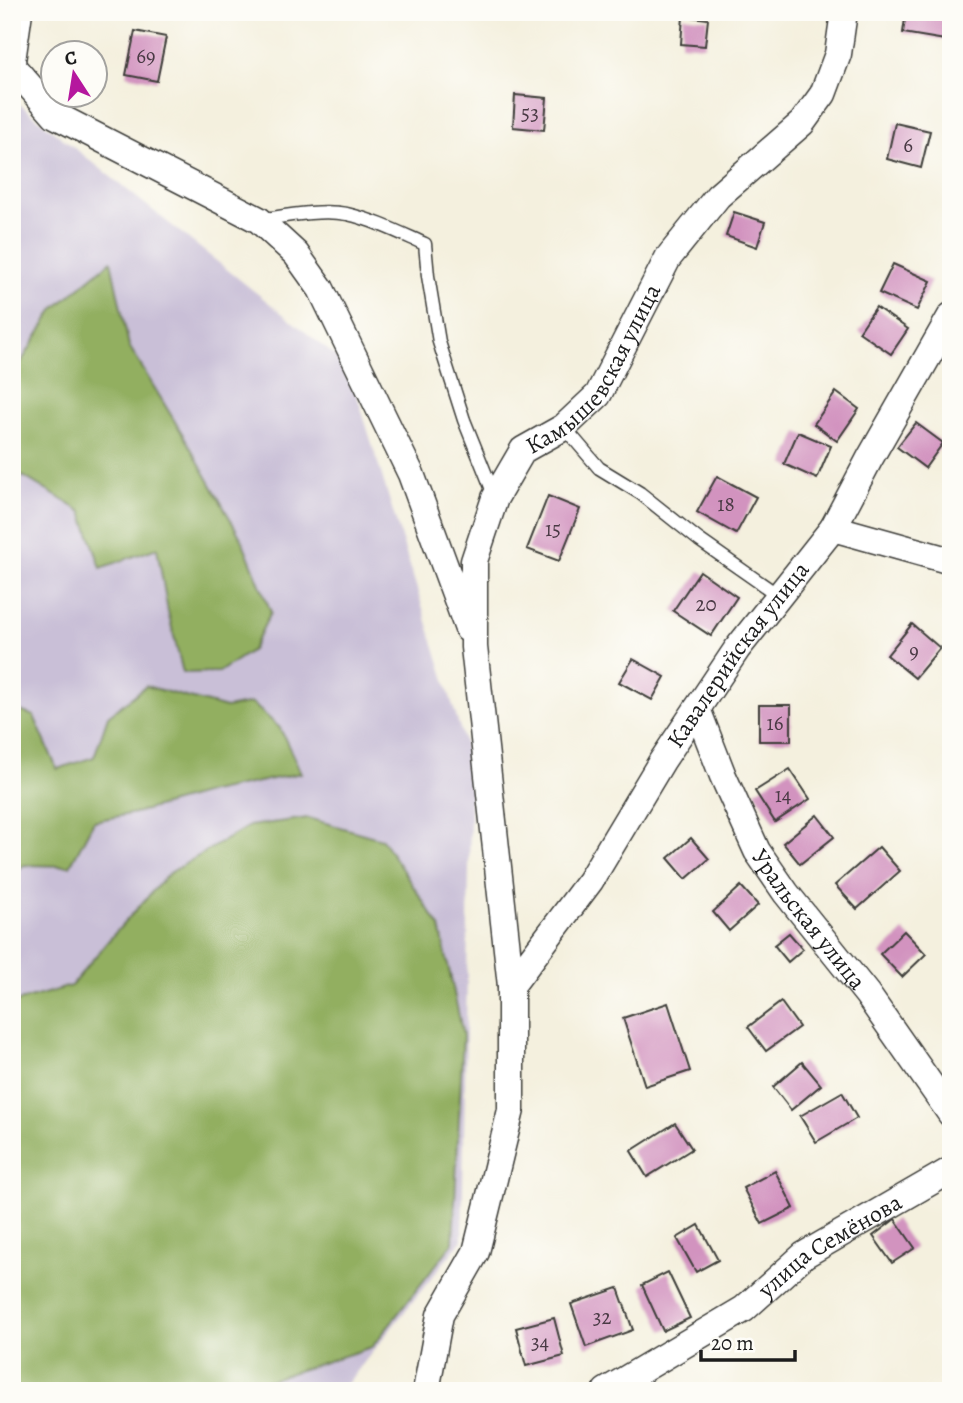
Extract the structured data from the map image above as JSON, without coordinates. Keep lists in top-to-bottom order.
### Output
{
  "streets": {
    "street": [
      "Камышевская улица",
      "Кавалерийская улица",
      "Уральская улица",
      "улица Семёнова"
    ]
  },
  "crossings": [
    ["Камышевская улица", "Кавалерийская улица"],
    ["Кавалерийская улица", "Уральская улица"]
  ],
  "house_numbers": [
    "69",
    "53",
    "6",
    "18",
    "15",
    "20",
    "9",
    "16",
    "14",
    "32",
    "34"
  ],
  "scale_bar": "20 m",
  "north": "top"
}
